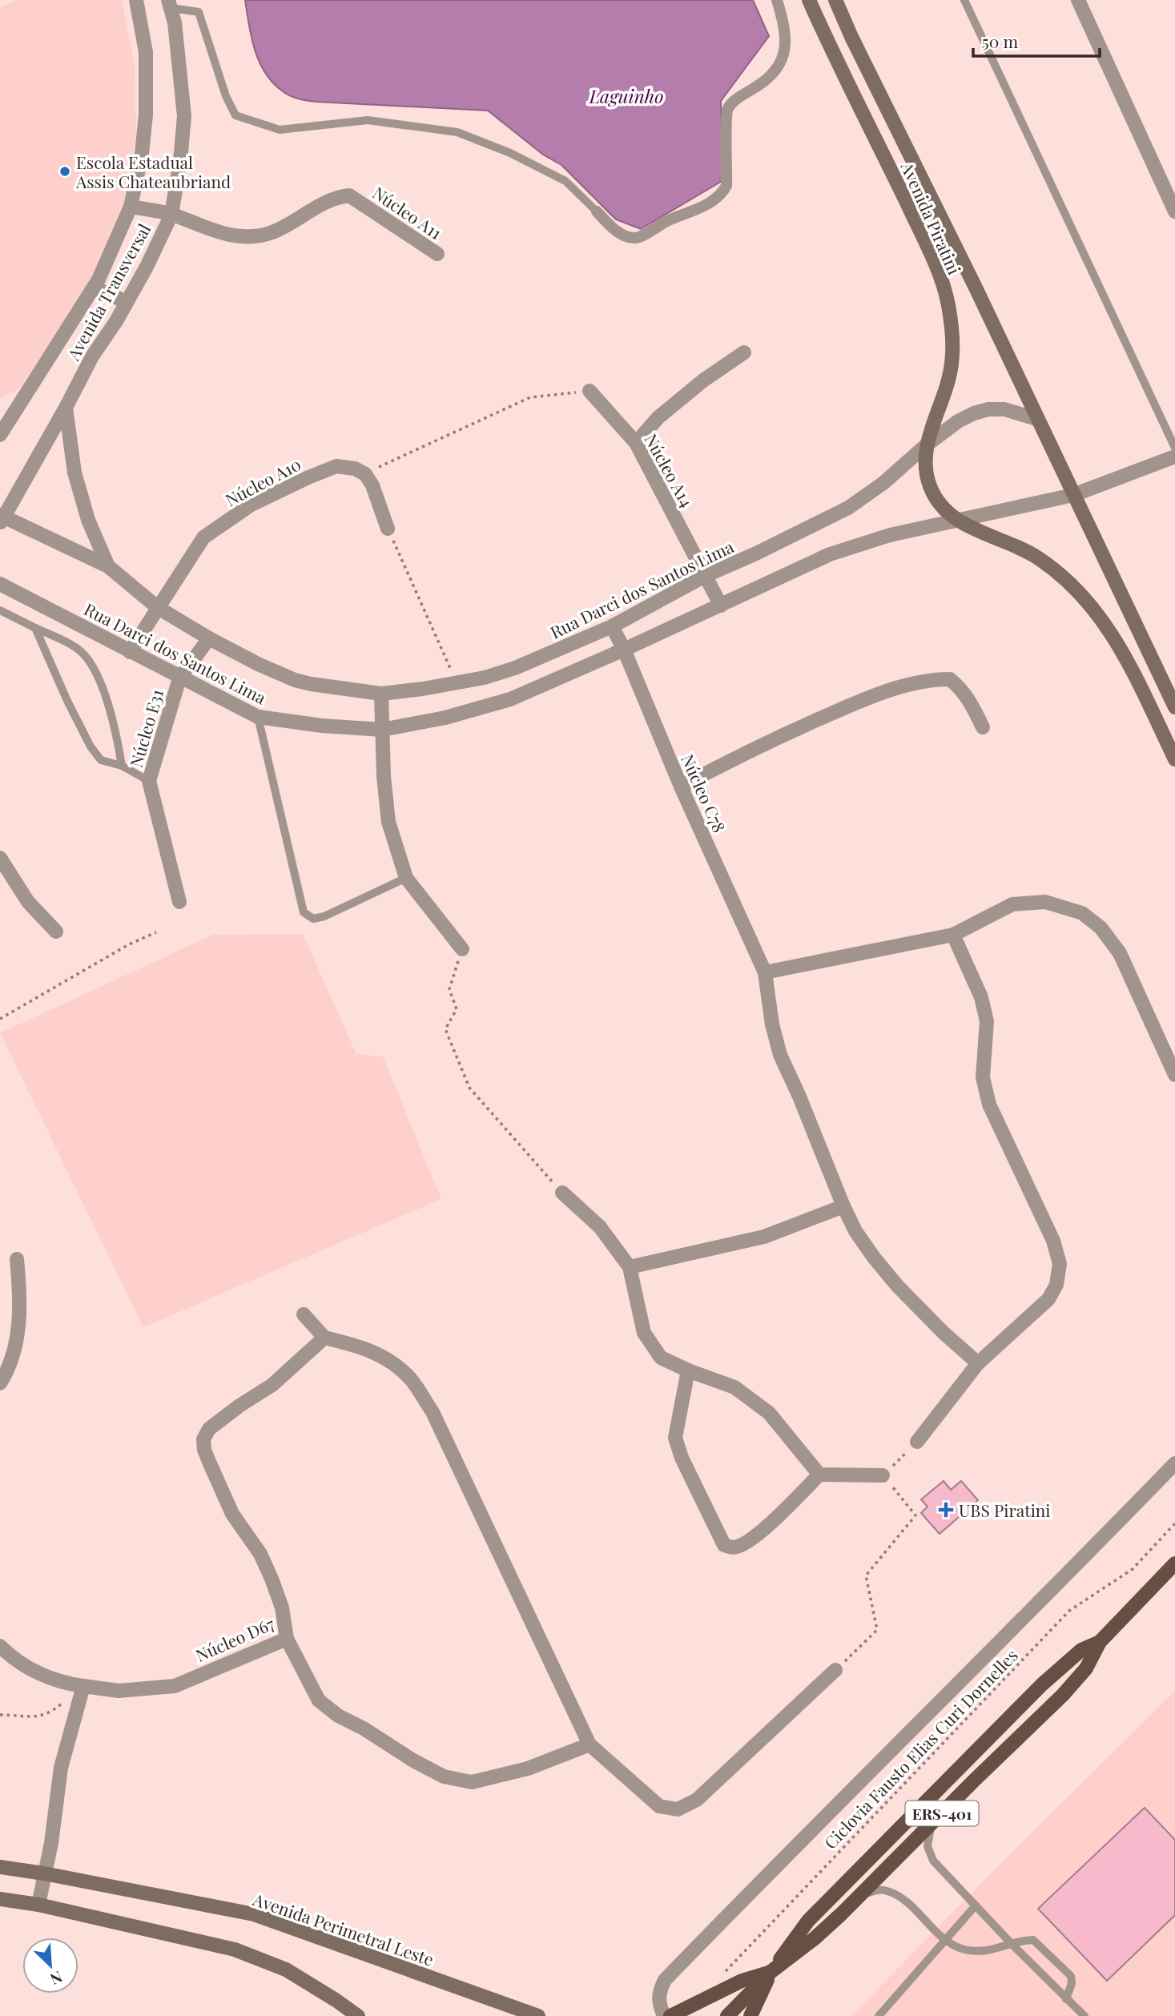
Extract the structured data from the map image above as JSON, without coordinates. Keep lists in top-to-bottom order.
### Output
{
  "streets": {
    "main road": ["Avenida Piratini", "ERS-401", "Avenida Perimetral Leste"],
    "street": [
      "Núcleo A11",
      "Avenida Transversal",
      "Núcleo A14",
      "Núcleo A10",
      "Rua Darci dos Santos Lima",
      "Núcleo E31",
      "Núcleo C78",
      "Núcleo D67"
    ],
    "path": ["Ciclovia Fausto Elias Curi Dornelles"]
  },
  "crossings": [
    ["Núcleo A11", "Avenida Transversal"],
    ["Avenida Piratini", "Rua Darci dos Santos Lima"],
    ["Avenida Transversal", "Rua Darci dos Santos Lima"],
    ["Núcleo A14", "Rua Darci dos Santos Lima"],
    ["Núcleo A10", "Rua Darci dos Santos Lima"],
    ["Rua Darci dos Santos Lima", "Núcleo E31"],
    ["Rua Darci dos Santos Lima", "Núcleo C78"]
  ],
  "water": ["Laguinho"],
  "places": {
    "other": ["Escola Estadual Assis Chateaubriand"],
    "health": ["UBS Piratini"]
  },
  "scale_bar": "50 m",
  "north": "bottom right"
}
